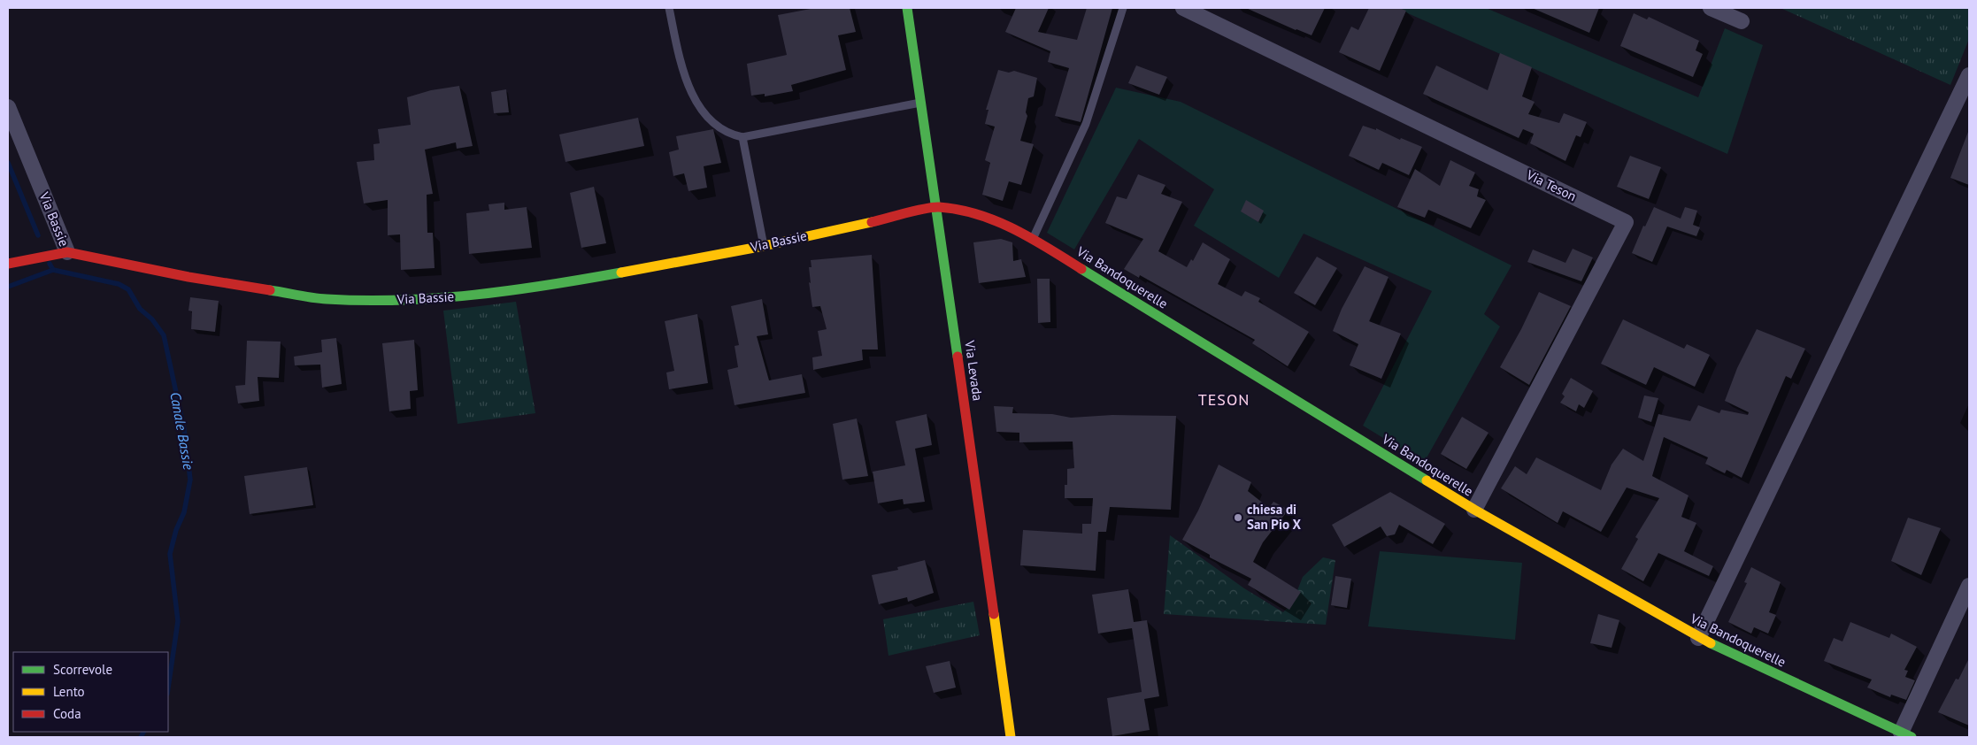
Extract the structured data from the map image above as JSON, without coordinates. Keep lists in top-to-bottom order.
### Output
{
  "streets": {
    "street": [
      "Via Teson",
      "Via Bassie",
      "Via Bandoquerelle",
      "Via Levada"
    ]
  },
  "crossings": [
    ["Via Teson", "Via Bandoquerelle"],
    ["Via Bassie", "Via Bandoquerelle"],
    ["Via Bassie", "Via Levada"],
    ["Via Bandoquerelle", "Via Levada"]
  ],
  "districts": ["TESON"],
  "water": ["Canale Bassie"],
  "places": ["chiesa di San Pio X"],
  "legend": ["Scorrevole", "Lento", "Coda"]
}
